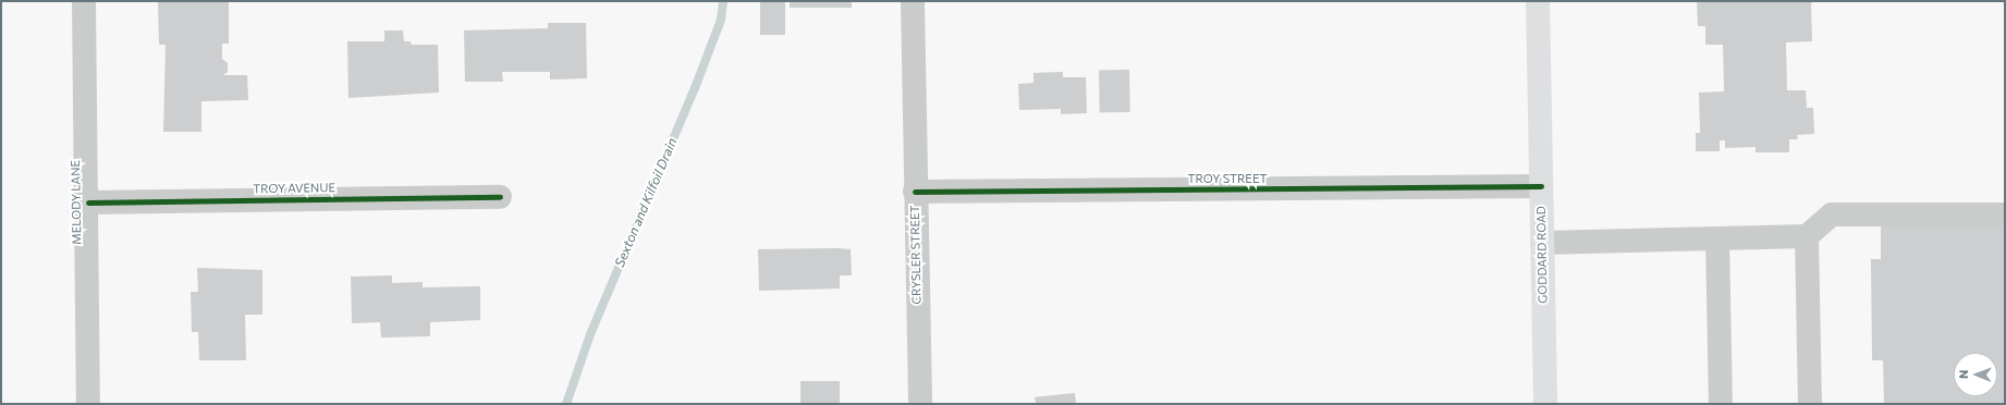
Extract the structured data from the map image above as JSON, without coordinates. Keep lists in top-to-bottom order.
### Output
{
  "streets": {
    "main road": ["GODDARD ROAD"],
    "street": [
      "TROY STREET",
      "TROY AVENUE",
      "MELODY LANE",
      "CRYSLER STREET"
    ]
  },
  "crossings": [
    ["TROY STREET", "CRYSLER STREET"],
    ["TROY STREET", "GODDARD ROAD"],
    ["TROY AVENUE", "MELODY LANE"]
  ],
  "water": ["Sexton and Kilfoil Drain"],
  "north": "left"
}
